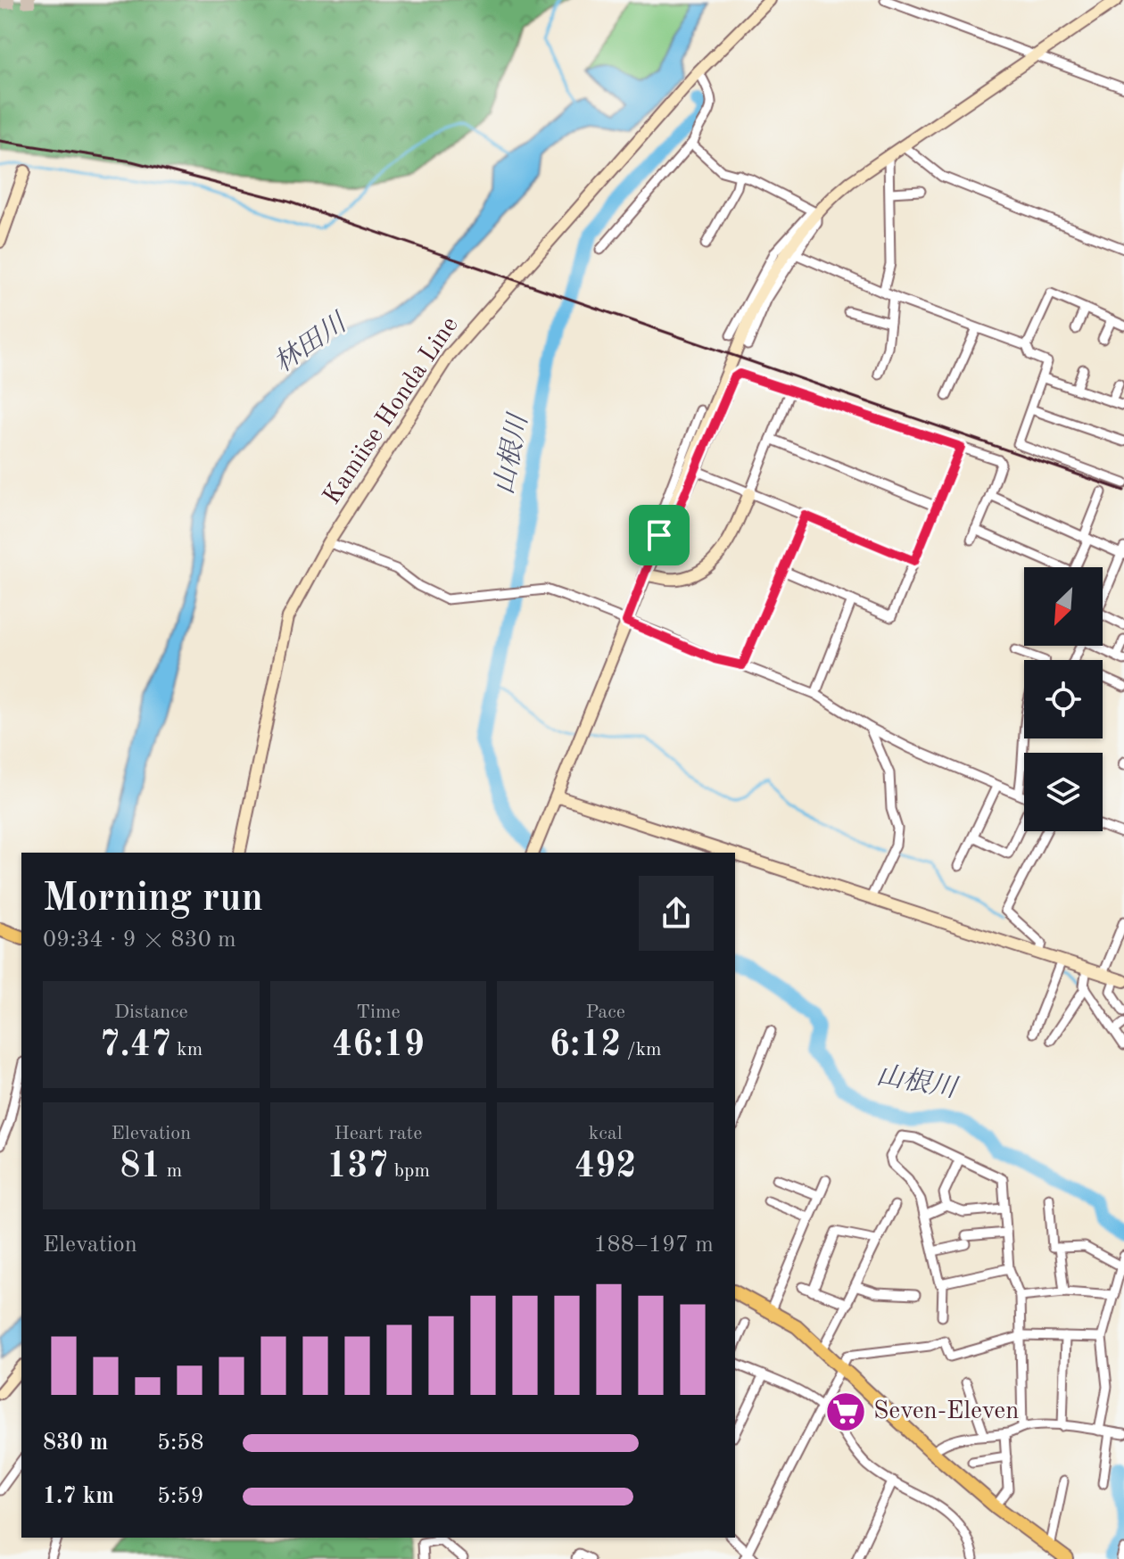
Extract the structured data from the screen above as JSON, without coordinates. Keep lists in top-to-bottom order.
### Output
{
  "streets": {
    "street": ["Kamiise Honda Line"]
  },
  "water": ["林田川", "山根川"],
  "places": {
    "supermarket": ["Seven-Eleven"]
  },
  "north": "bottom left",
  "page": {
    "heading": ["Morning run", "09:34 · 9 × 830 m"],
    "stats": [
      ["Distance", "7.47 km"],
      ["Time", "46:19"],
      ["Pace", "6:12 /km"],
      ["Elevation", "81 m"],
      ["Heart rate", "137 bpm"],
      ["kcal", "492"]
    ],
    "chart": ["Elevation", "188–197 m"],
    "list": [
      {
        "name": "830 m",
        "note": "5:58"
      },
      {
        "name": "1.7 km",
        "note": "5:59"
      }
    ]
  }
}
